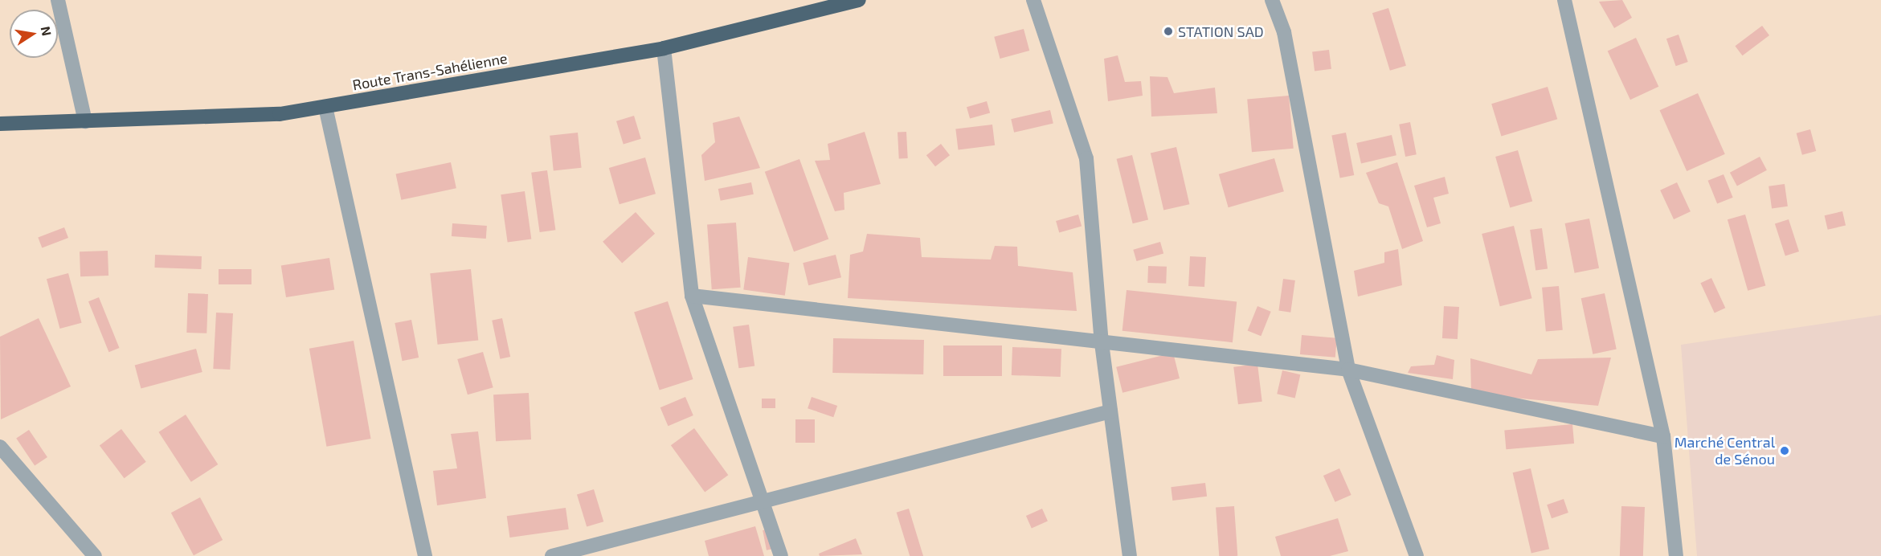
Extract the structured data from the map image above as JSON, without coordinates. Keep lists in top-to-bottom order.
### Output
{
  "streets": {
    "highway": ["Route Trans-Sahélienne"]
  },
  "places": ["STATION SAD", "Marché Central de Sénou"],
  "north": "right"
}
